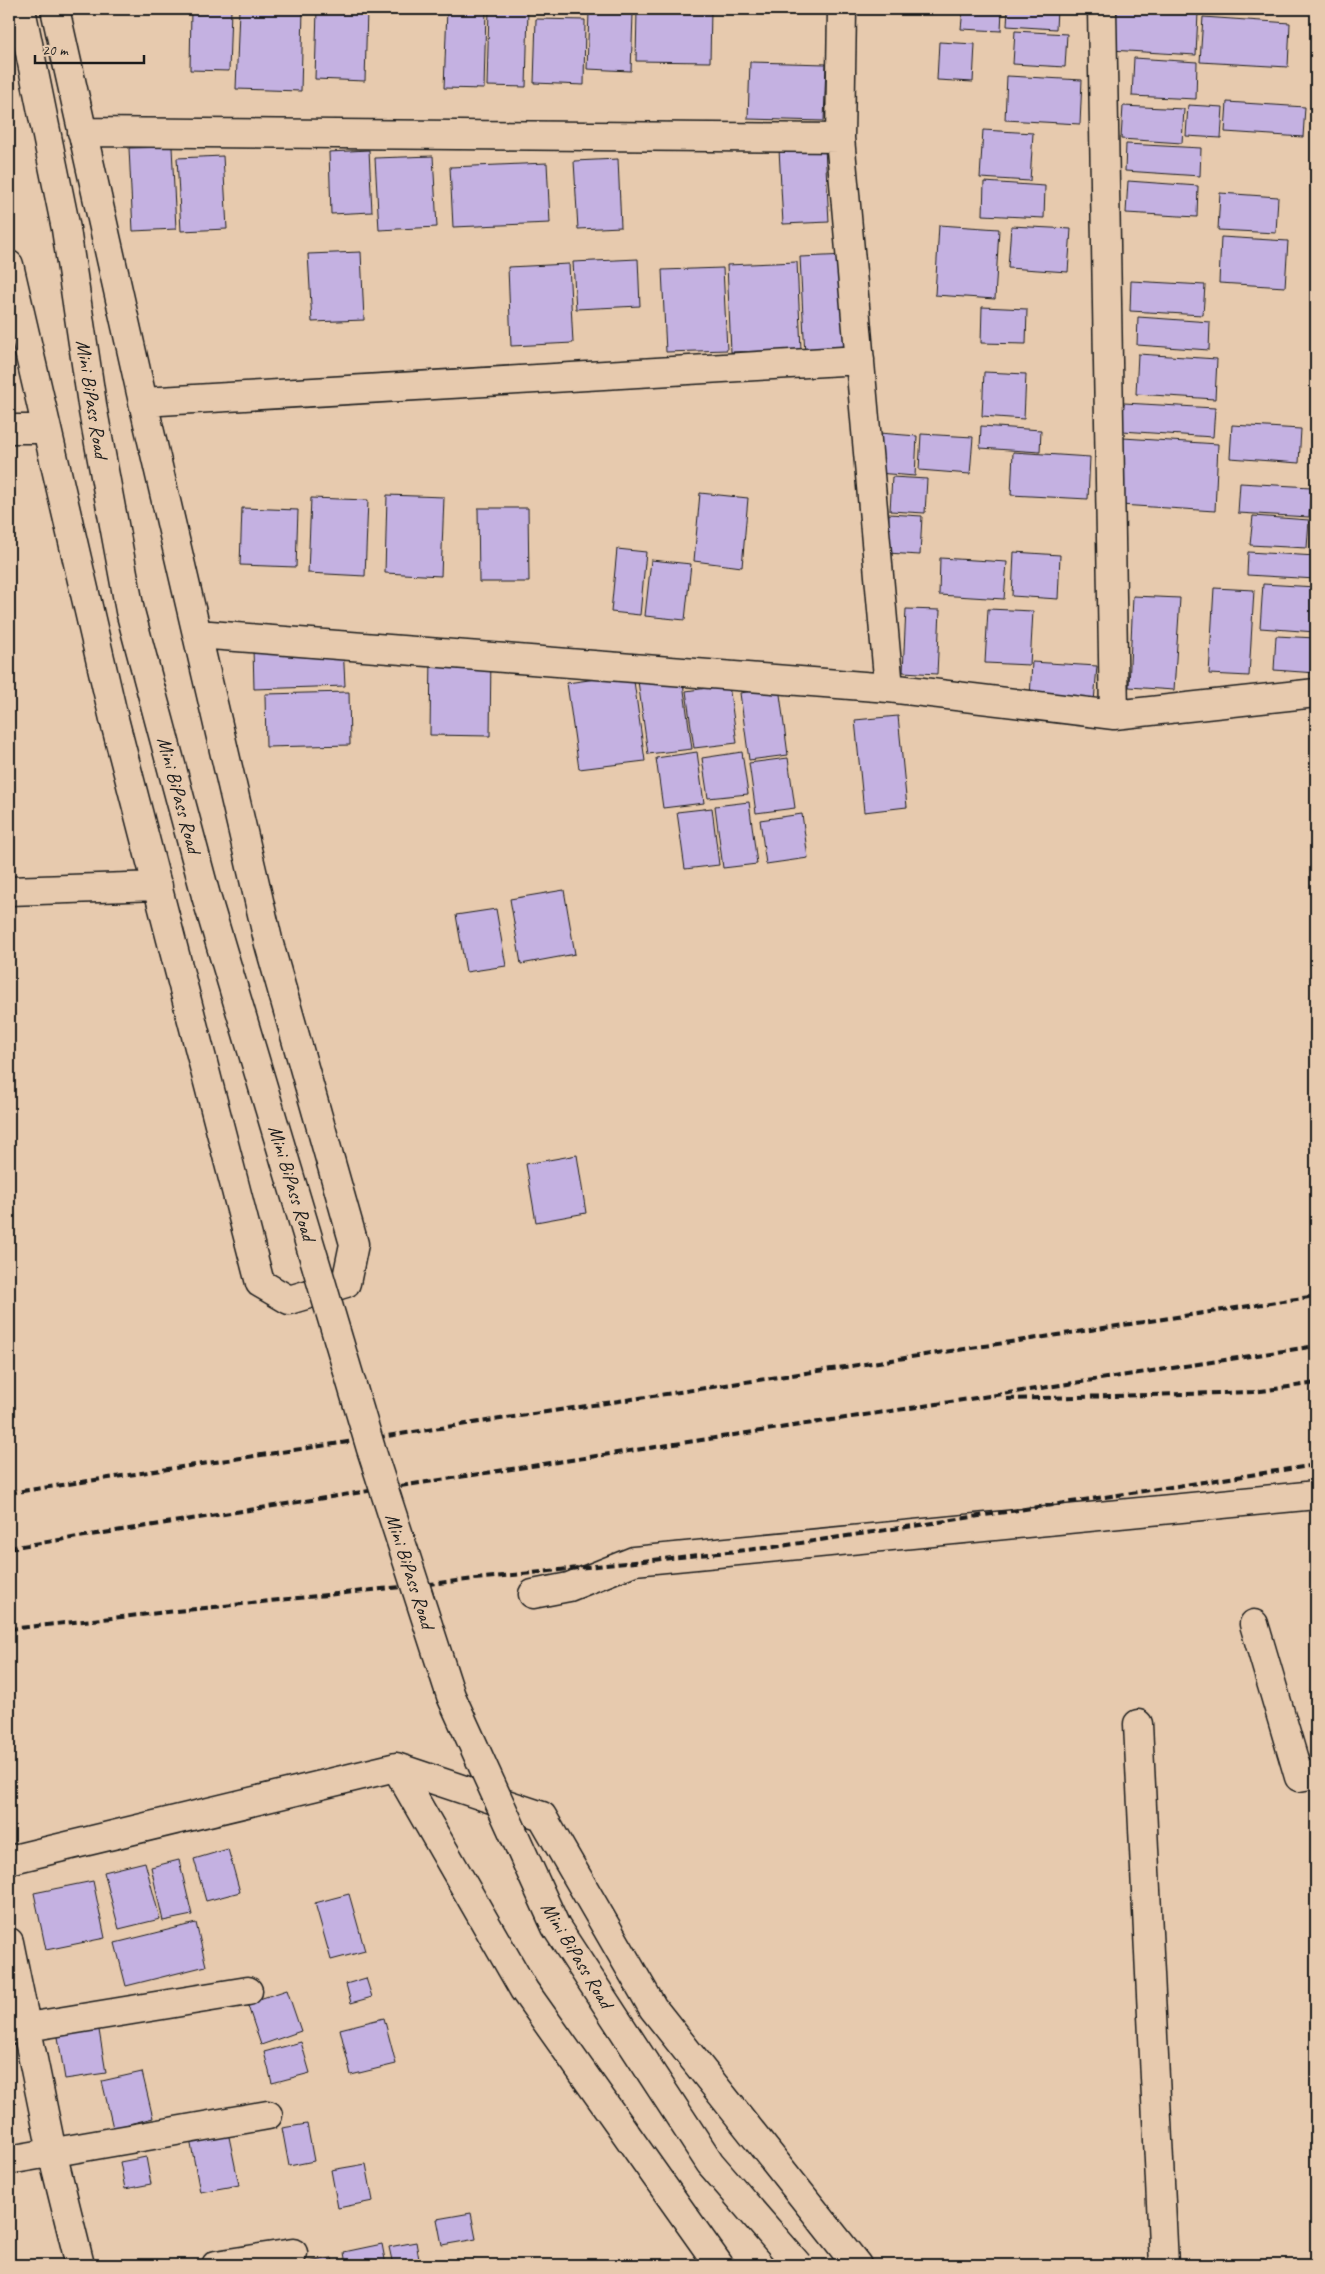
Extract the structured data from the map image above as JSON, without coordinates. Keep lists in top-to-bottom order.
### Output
{
  "streets": {
    "street": ["Mini BiPass Road"]
  },
  "scale_bar": "20 m"
}
